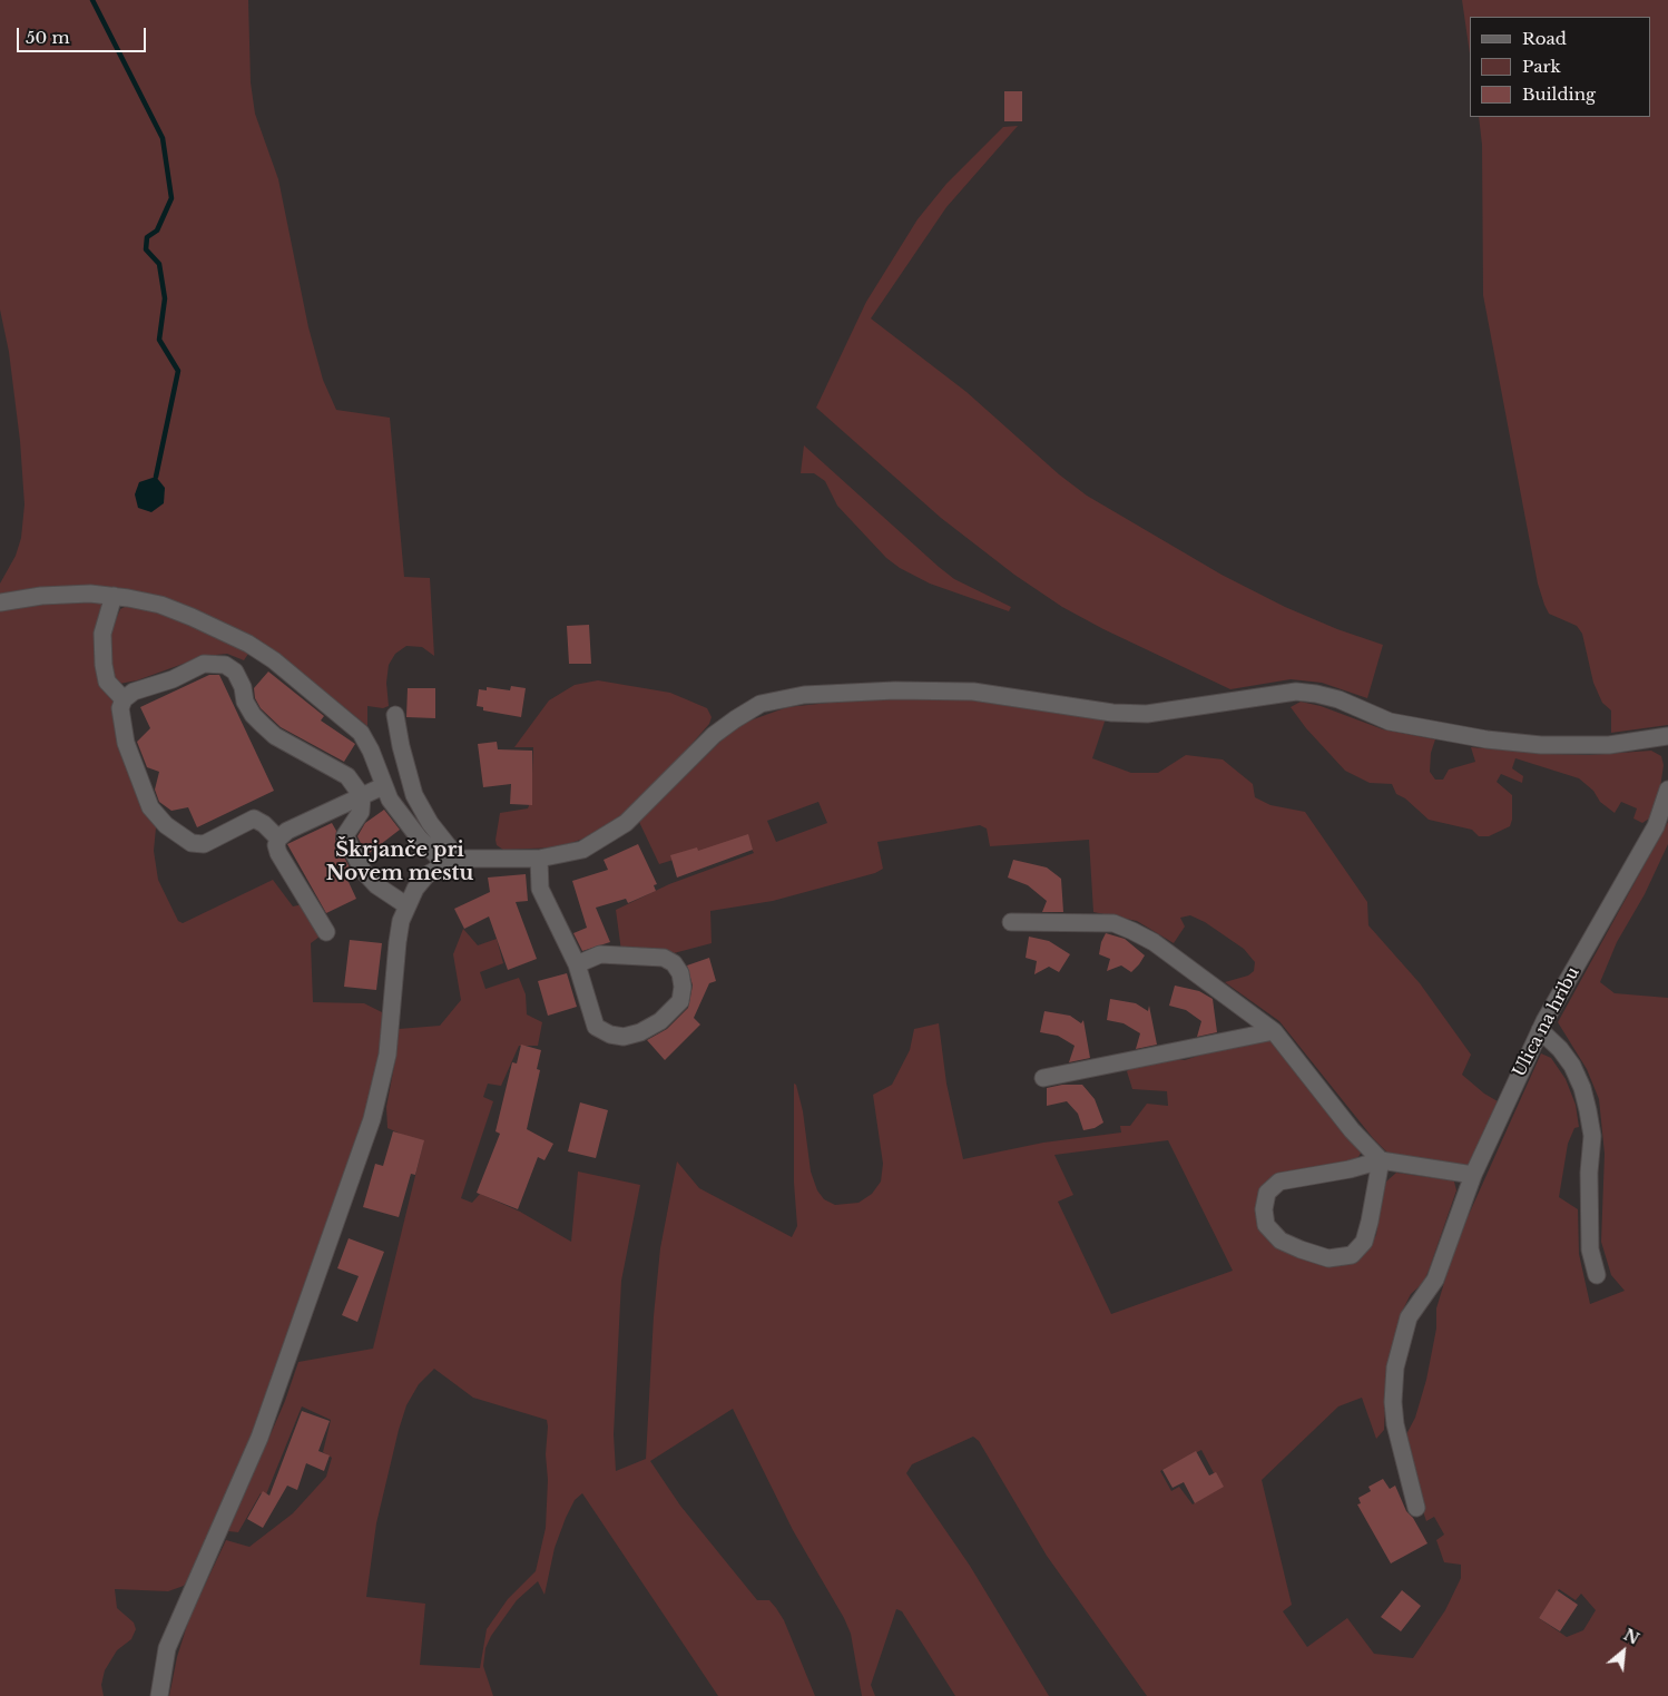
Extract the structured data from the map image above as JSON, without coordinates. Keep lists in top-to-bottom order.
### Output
{
  "streets": {
    "street": ["Ulica na hribu"]
  },
  "districts": ["Škrjanče pri Novem mestu"],
  "legend": ["Road", "Park", "Building"],
  "scale_bar": "50 m",
  "north": "top right"
}
